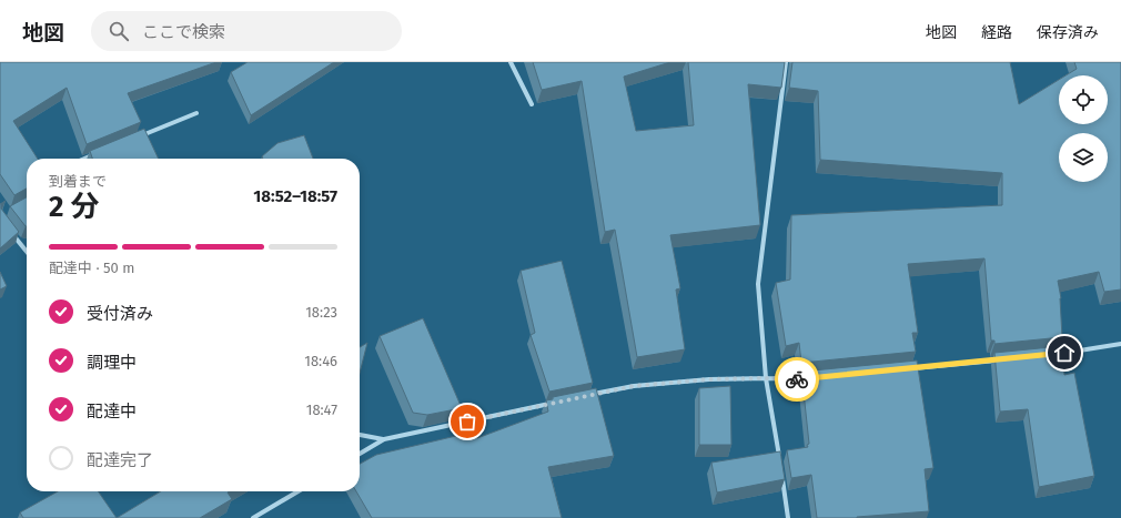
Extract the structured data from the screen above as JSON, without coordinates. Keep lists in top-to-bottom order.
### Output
{
  "page": {
    "header": "地図",
    "search": "ここで検索",
    "nav": ["地図", "経路", "保存済み"],
    "heading": ["2 分", "到着まで", "18:52–18:57"],
    "bar": "配達中 · 50 m",
    "list": [
      ["受付済み", "18:23"],
      ["調理中", "18:46"],
      ["配達中", "18:47"],
      "配達完了"
    ]
  }
}
